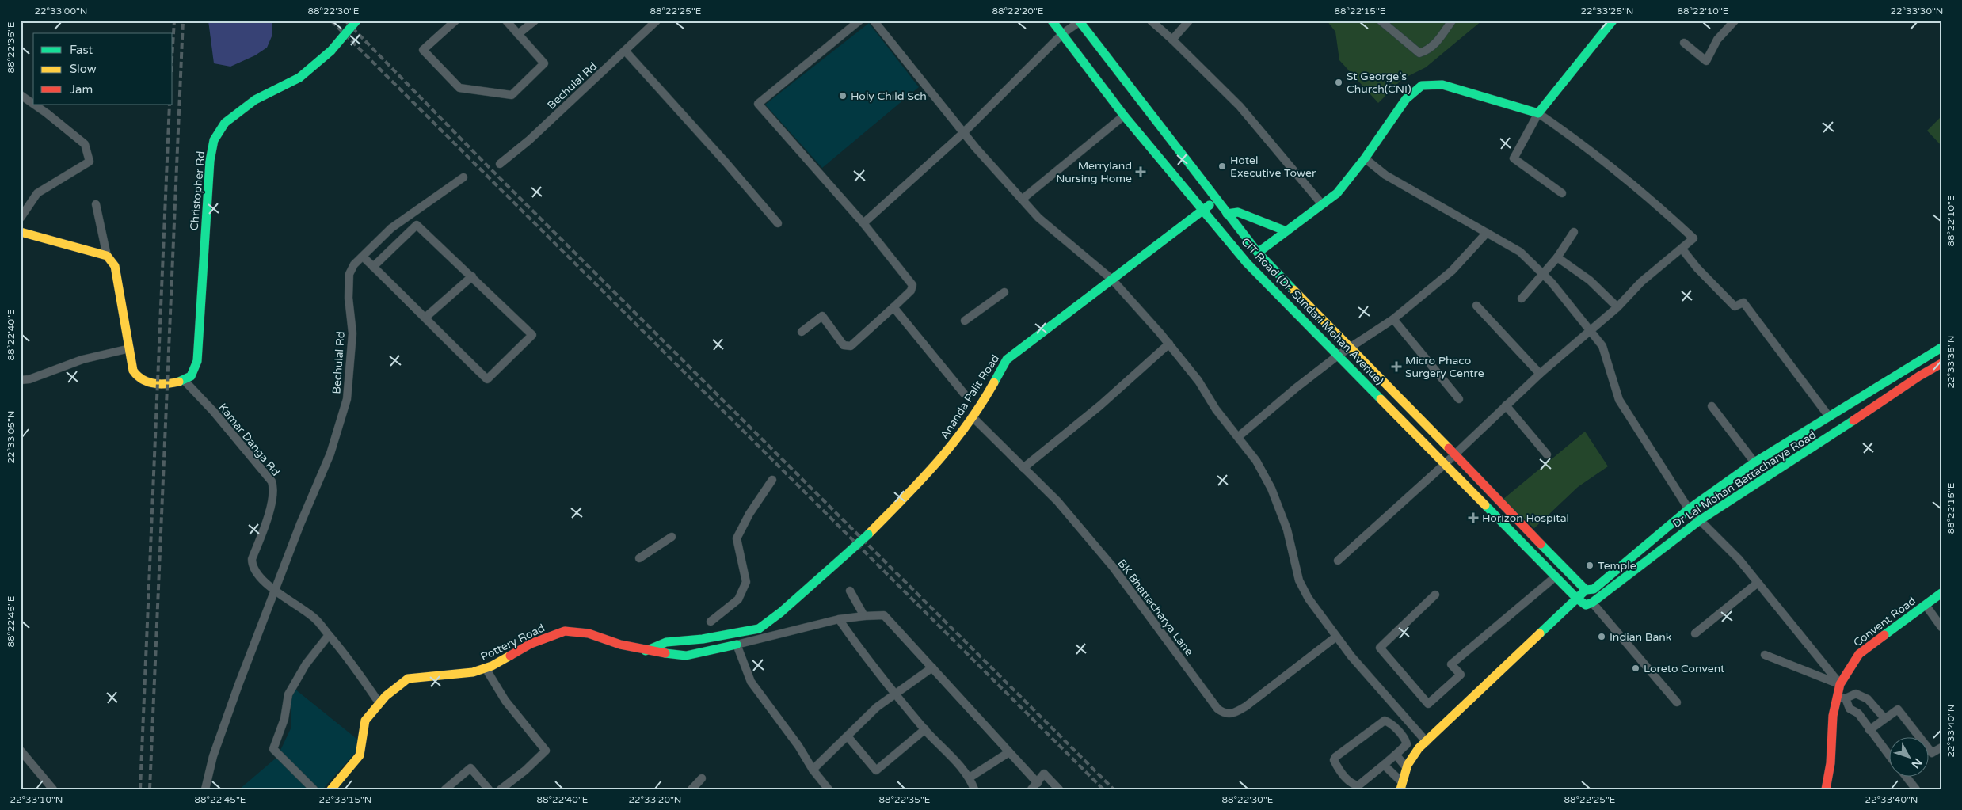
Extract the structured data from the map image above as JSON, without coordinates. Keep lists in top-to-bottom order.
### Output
{
  "streets": {
    "street": [
      "Bechulal Rd",
      "Christopher Rd",
      "CIT Road (Dr. Sundari Mohan Avenue)",
      "Ananda Palit Road",
      "Kamar Danga Rd",
      "Dr Lal Mohan Battacharya Road",
      "BK Bhattacharya Lane",
      "Convent Road",
      "Pottery Road"
    ]
  },
  "crossings": [
    ["Bechulal Rd", "Kamar Danga Rd"],
    ["Christopher Rd", "Kamar Danga Rd"],
    ["CIT Road (Dr. Sundari Mohan Avenue)", "Ananda Palit Road"],
    ["CIT Road (Dr. Sundari Mohan Avenue)", "Dr Lal Mohan Battacharya Road"],
    ["Ananda Palit Road", "BK Bhattacharya Lane"],
    ["Ananda Palit Road", "Pottery Road"],
    ["Kamar Danga Rd", "Pottery Road"]
  ],
  "places": {
    "other": [
      "St George's Church(CNI)",
      "Holy Child Sch",
      "Hotel Executive Tower",
      "Temple",
      "Indian Bank",
      "Loreto Convent"
    ],
    "health": ["Merryland Nursing Home", "Micro Phaco Surgery Centre", "Horizon Hospital"]
  },
  "legend": ["Fast", "Slow", "Jam"],
  "north": "bottom right",
  "coordinates": [
    "22°33'00\"N",
    "88°22'30\"E",
    "88°22'25\"E",
    "88°22'20\"E",
    "88°22'15\"E",
    "22°33'25\"N",
    "88°22'10\"E",
    "22°33'30\"N",
    "88°22'35\"E",
    "88°22'40\"E",
    "22°33'35\"N",
    "22°33'05\"N",
    "88°22'45\"E",
    "22°33'40\"N",
    "22°33'10\"N",
    "22°33'15\"N",
    "22°33'20\"N"
  ]
}
